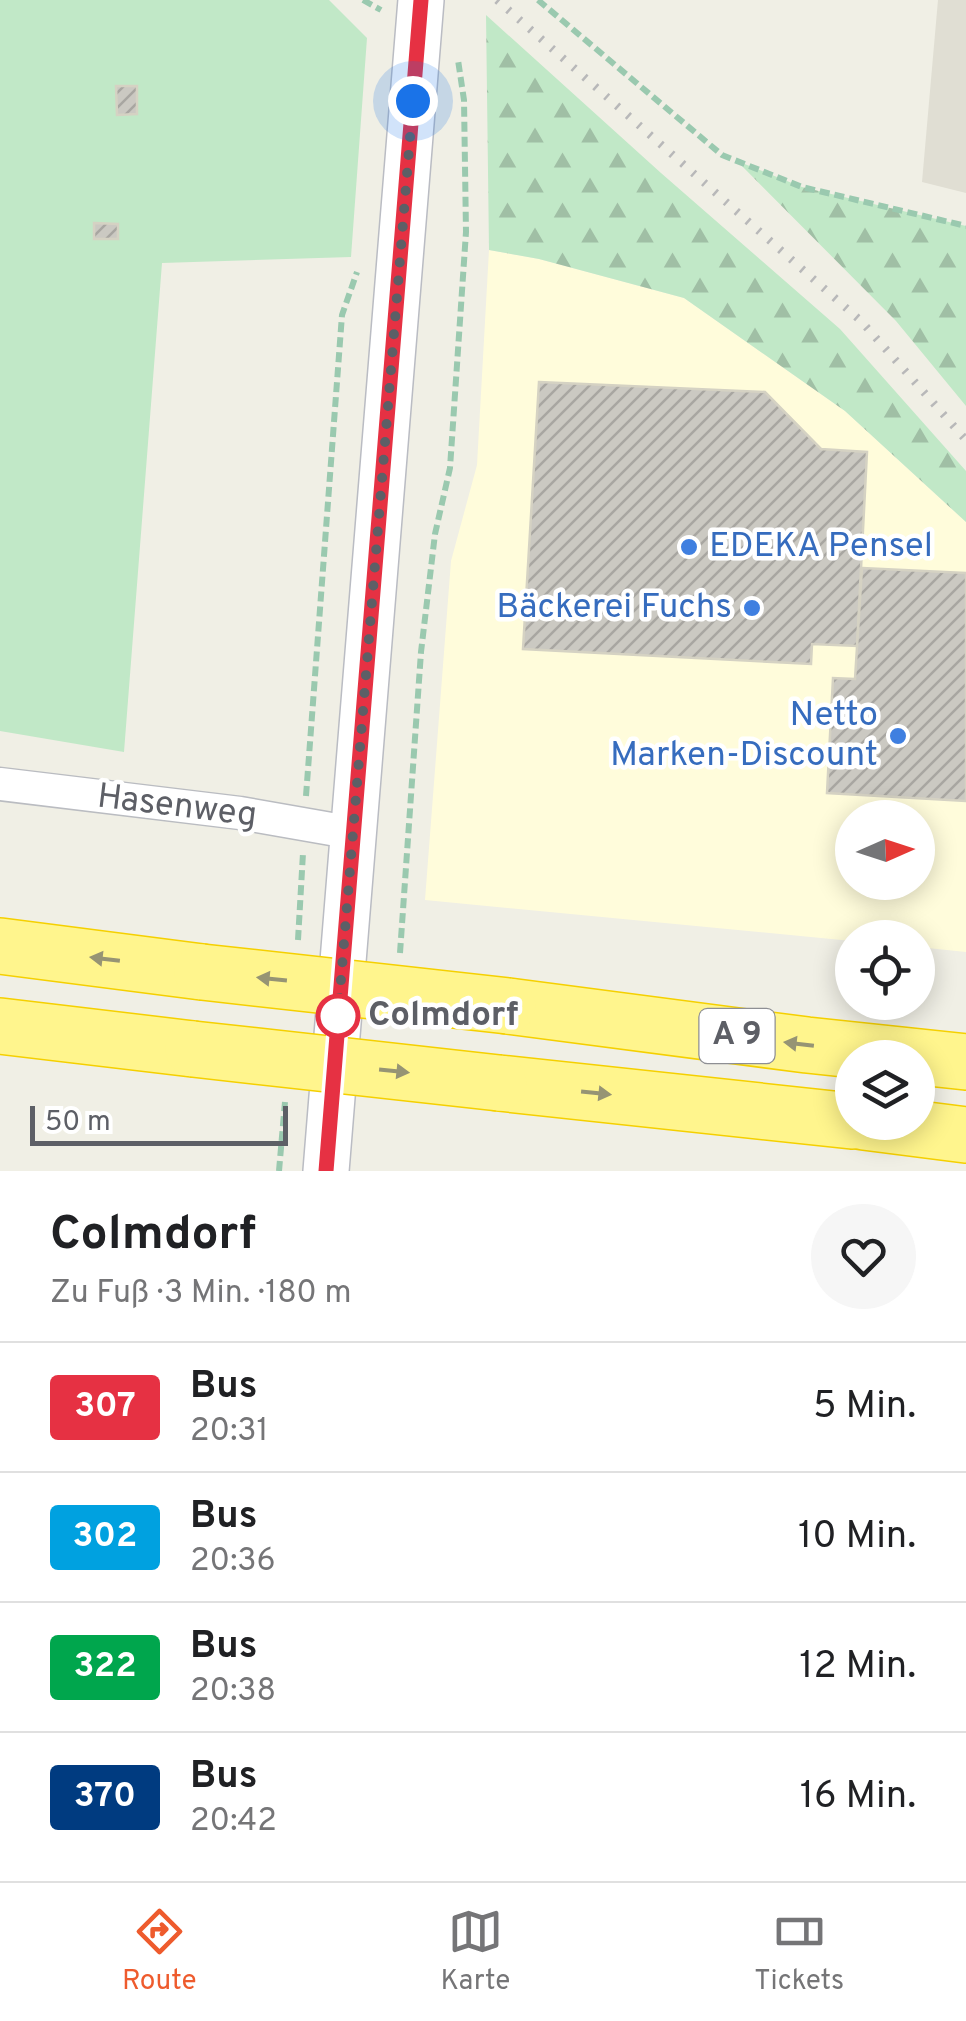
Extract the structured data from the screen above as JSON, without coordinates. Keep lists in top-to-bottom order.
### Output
{
  "streets": {
    "highway": ["A 9"],
    "street": ["Hasenweg"]
  },
  "places": [
    "EDEKA Pensel",
    "Bäckerei Fuchs",
    "Netto Marken-Discount",
    "Colmdorf"
  ],
  "lines": ["bus line 307"],
  "scale_bar": "50 m",
  "north": "right",
  "page": {
    "scale": "50 m",
    "heading": ["Colmdorf", "Zu Fuß · 3 Min. · 180 m"],
    "list": [
      {
        "mark": "307",
        "name": "Bus",
        "note": "20:31",
        "value": "5 Min."
      },
      {
        "mark": "302",
        "name": "Bus",
        "note": "20:36",
        "value": "10 Min."
      },
      {
        "mark": "322",
        "name": "Bus",
        "note": "20:38",
        "value": "12 Min."
      },
      {
        "mark": "370",
        "name": "Bus",
        "note": "20:42",
        "value": "16 Min."
      }
    ],
    "tabs": ["Route", "Karte", "Tickets"]
  }
}
